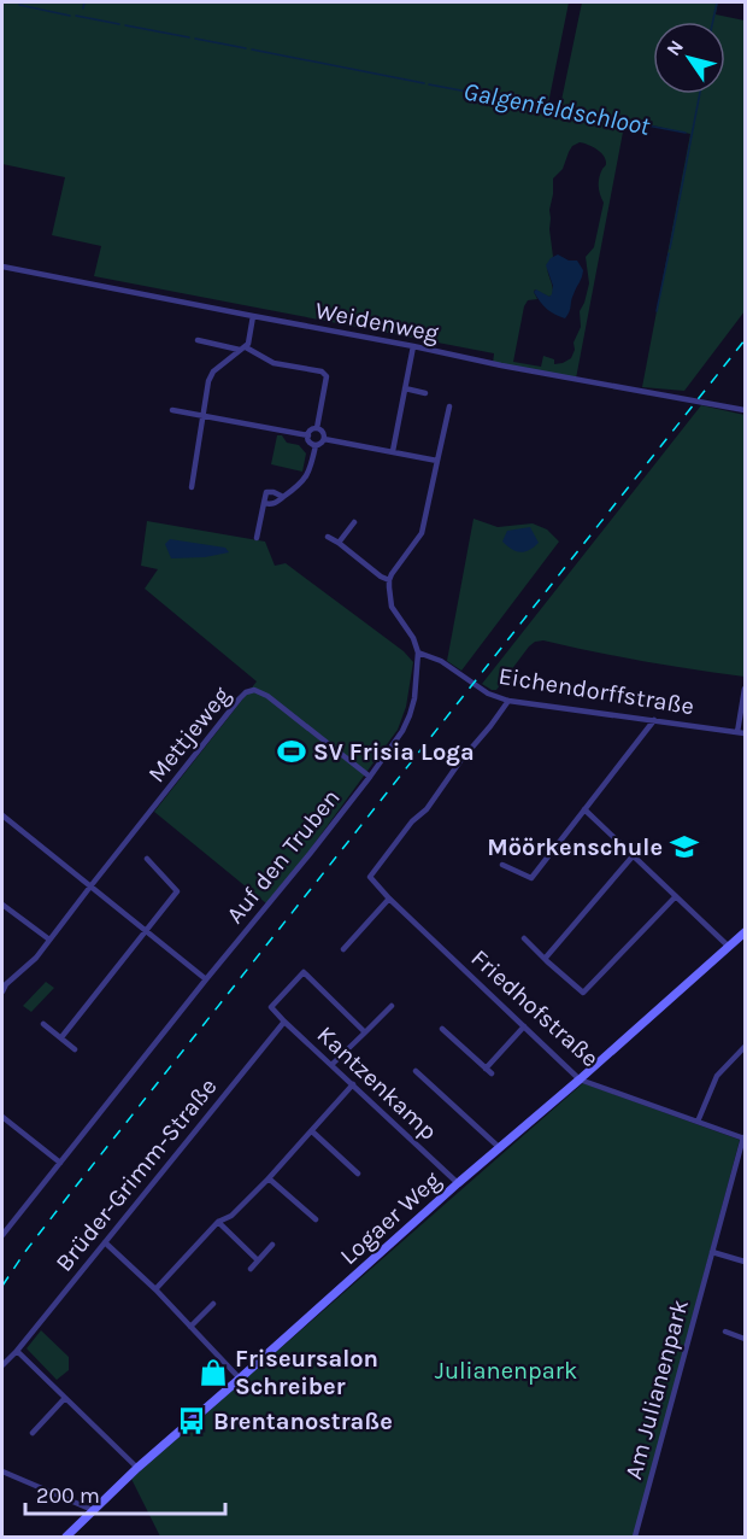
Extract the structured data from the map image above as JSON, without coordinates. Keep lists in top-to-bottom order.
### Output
{
  "streets": {
    "street": [
      "Weidenweg",
      "Eichendorffstraße",
      "Mettjeweg",
      "Auf den Truben",
      "Friedhofstraße",
      "Kantzenkamp",
      "Brüder-Grimm-Straße",
      "Logaer Weg",
      "Am Julianenpark"
    ]
  },
  "crossings": [
    ["Eichendorffstraße", "Auf den Truben"],
    ["Eichendorffstraße", "Friedhofstraße"],
    ["Mettjeweg", "Auf den Truben"],
    ["Friedhofstraße", "Logaer Weg"],
    ["Friedhofstraße", "Am Julianenpark"],
    ["Kantzenkamp", "Brüder-Grimm-Straße"],
    ["Kantzenkamp", "Logaer Weg"]
  ],
  "water": ["Galgenfeldschloot"],
  "parks": ["Julianenpark"],
  "places": {
    "sports": ["SV Frisia Loga"],
    "school or university": ["Möörkenschule"],
    "shop": ["Friseursalon Schreiber"],
    "bus stop": ["Brentanostraße"]
  },
  "scale_bar": "200 m",
  "north": "top left"
}
